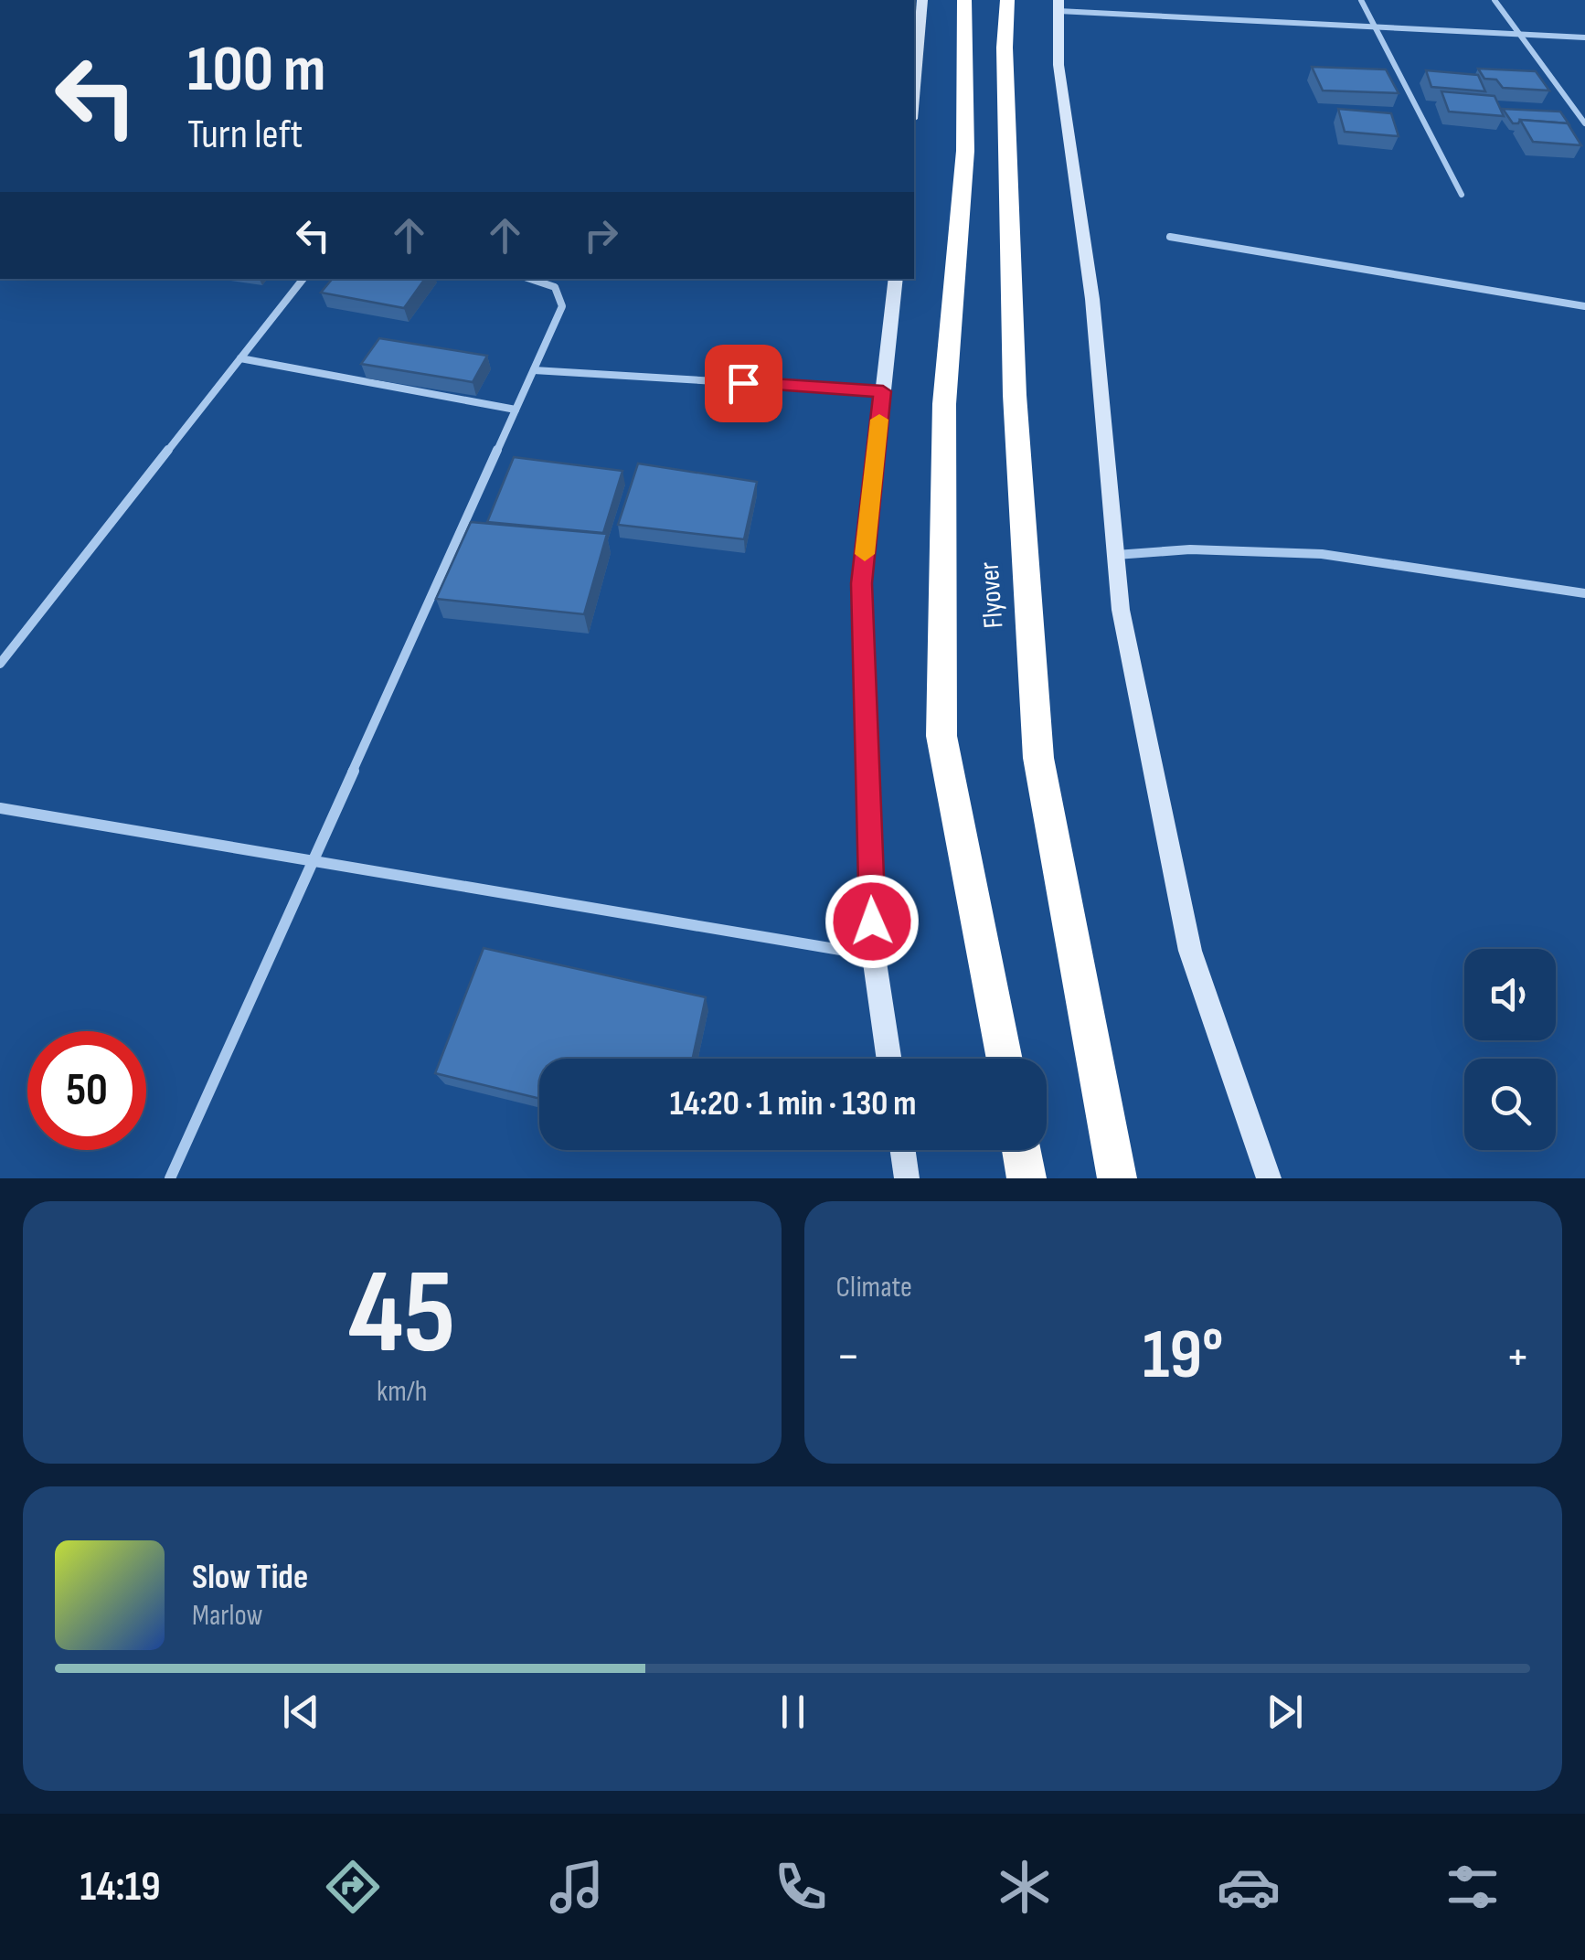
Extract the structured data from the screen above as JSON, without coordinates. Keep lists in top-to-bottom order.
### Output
{
  "streets": {
    "highway": ["Flyover"]
  },
  "page": {
    "turn": ["100 m", "Turn left"],
    "limit": "50",
    "trip": "14:20 · 1 min · 130 m",
    "tile": [
      ["45", "km/h"],
      "Climate"
    ],
    "heat": ["−", "19°", "+"],
    "song": ["Slow Tide", "Marlow"],
    "tabs": "14:19"
  }
}
